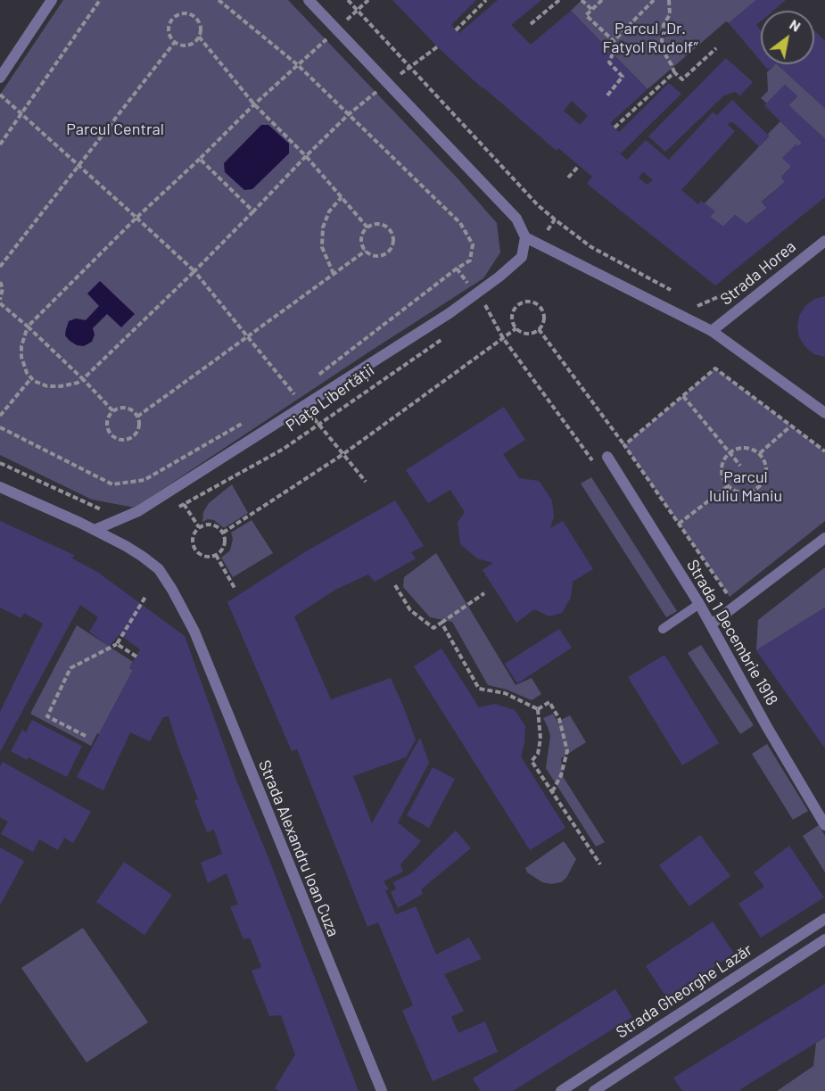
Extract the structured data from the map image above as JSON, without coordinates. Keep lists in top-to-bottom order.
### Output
{
  "streets": {
    "street": [
      "Strada Horea",
      "Strada 1 Decembrie 1918",
      "Strada Alexandru Ioan Cuza",
      "Strada Gheorghe Lazăr"
    ],
    "path": ["Piața Libertății"]
  },
  "parks": ["Parcul „Dr. Fatyol Rudolf”", "Parcul Central", "Parcul Iuliu Maniu"],
  "north": "top right"
}
